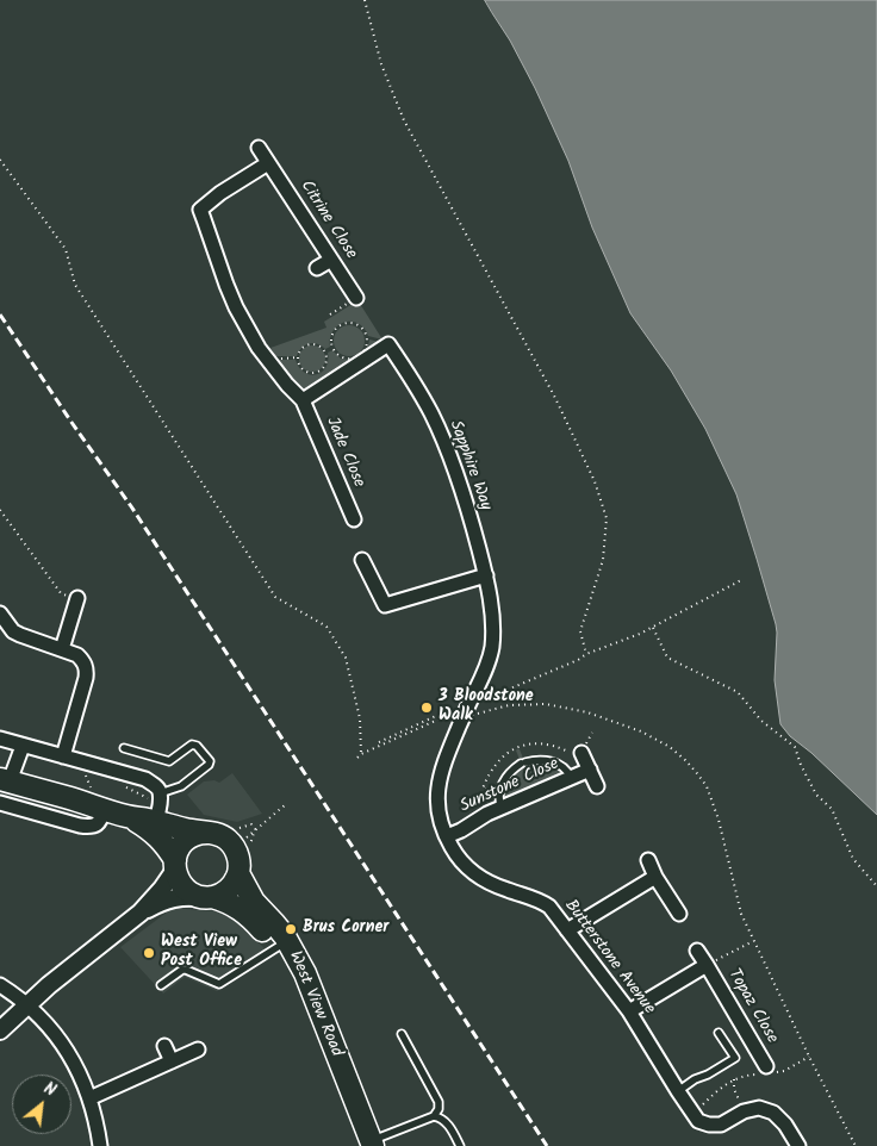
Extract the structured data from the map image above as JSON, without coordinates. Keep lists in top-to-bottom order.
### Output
{
  "streets": {
    "main road": ["West View Road"],
    "street": [
      "Citrine Close",
      "Jade Close",
      "Sapphire Way",
      "Sunstone Close",
      "Butterstone Avenue",
      "Topaz Close"
    ]
  },
  "crossings": [
    ["Citrine Close", "Jade Close"],
    ["Jade Close", "Sapphire Way"],
    ["Sapphire Way", "Butterstone Avenue"],
    ["Sunstone Close", "Butterstone Avenue"],
    ["Butterstone Avenue", "Topaz Close"]
  ],
  "places": ["3 Bloodstone Walk", "Brus Corner", "West View Post Office"],
  "north": "top right"
}
